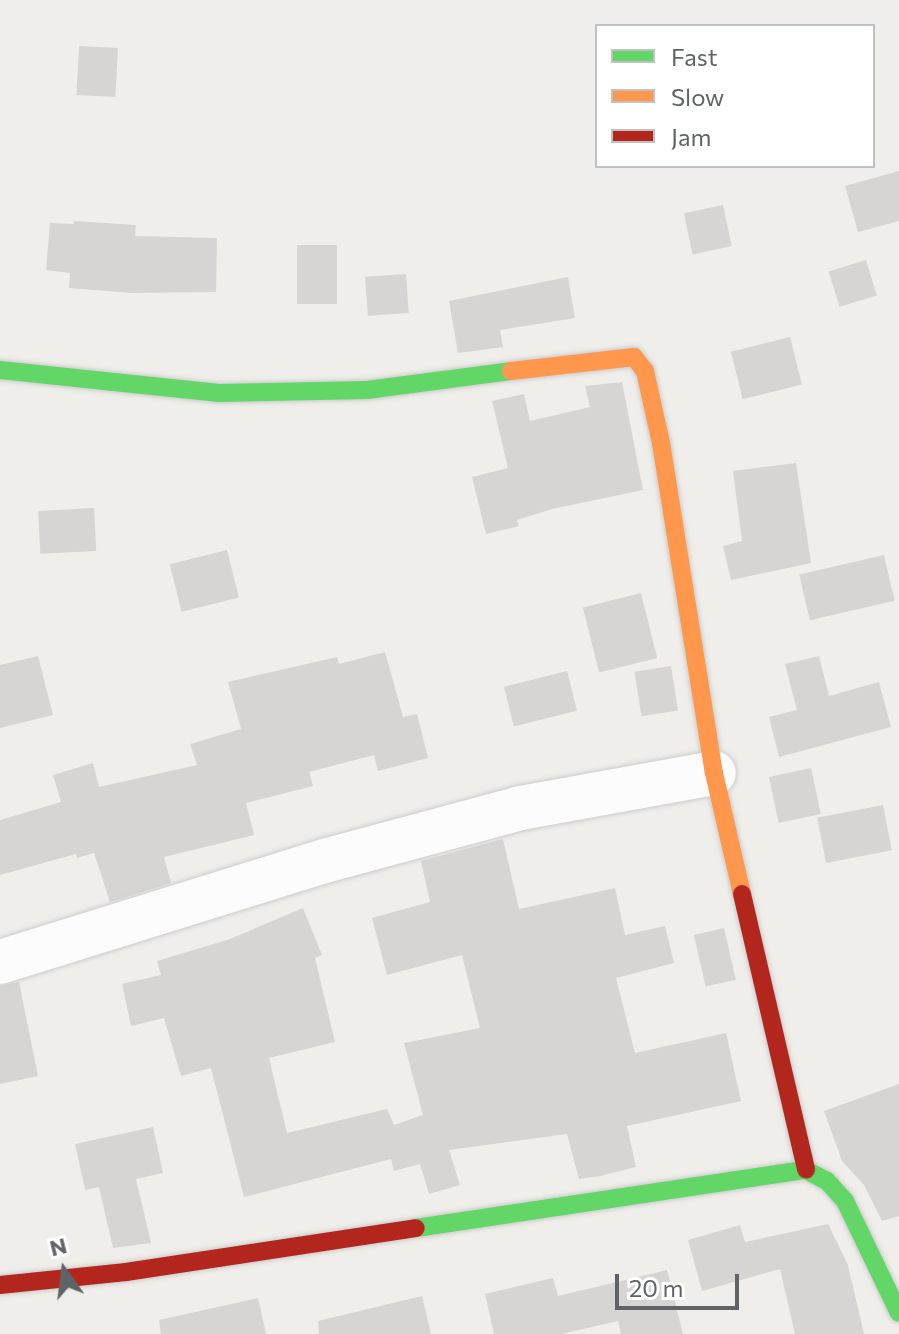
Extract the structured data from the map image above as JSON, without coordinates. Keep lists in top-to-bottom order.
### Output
{
  "legend": ["Fast", "Slow", "Jam"],
  "scale_bar": "20 m",
  "north": "top"
}
